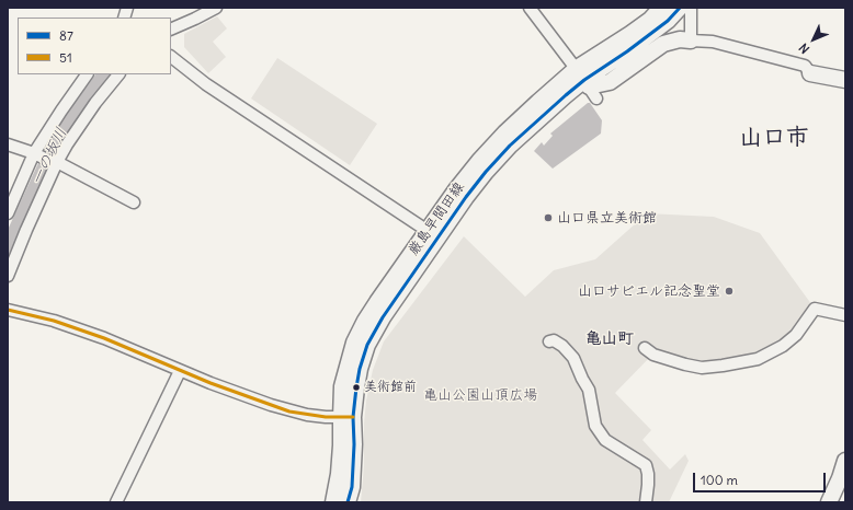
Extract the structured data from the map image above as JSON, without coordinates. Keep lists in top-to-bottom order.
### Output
{
  "streets": {
    "main road": ["厳島早間田線"]
  },
  "districts": ["山口市", "亀山町"],
  "water": ["一の坂川"],
  "parks": ["亀山公園山頂広場"],
  "places": ["山口県立美術館", "山口サビエル記念聖堂", "美術館前"],
  "lines": ["transit line 87", "transit line 51"],
  "legend": ["87", "51"],
  "scale_bar": "100 m",
  "north": "bottom left"
}
